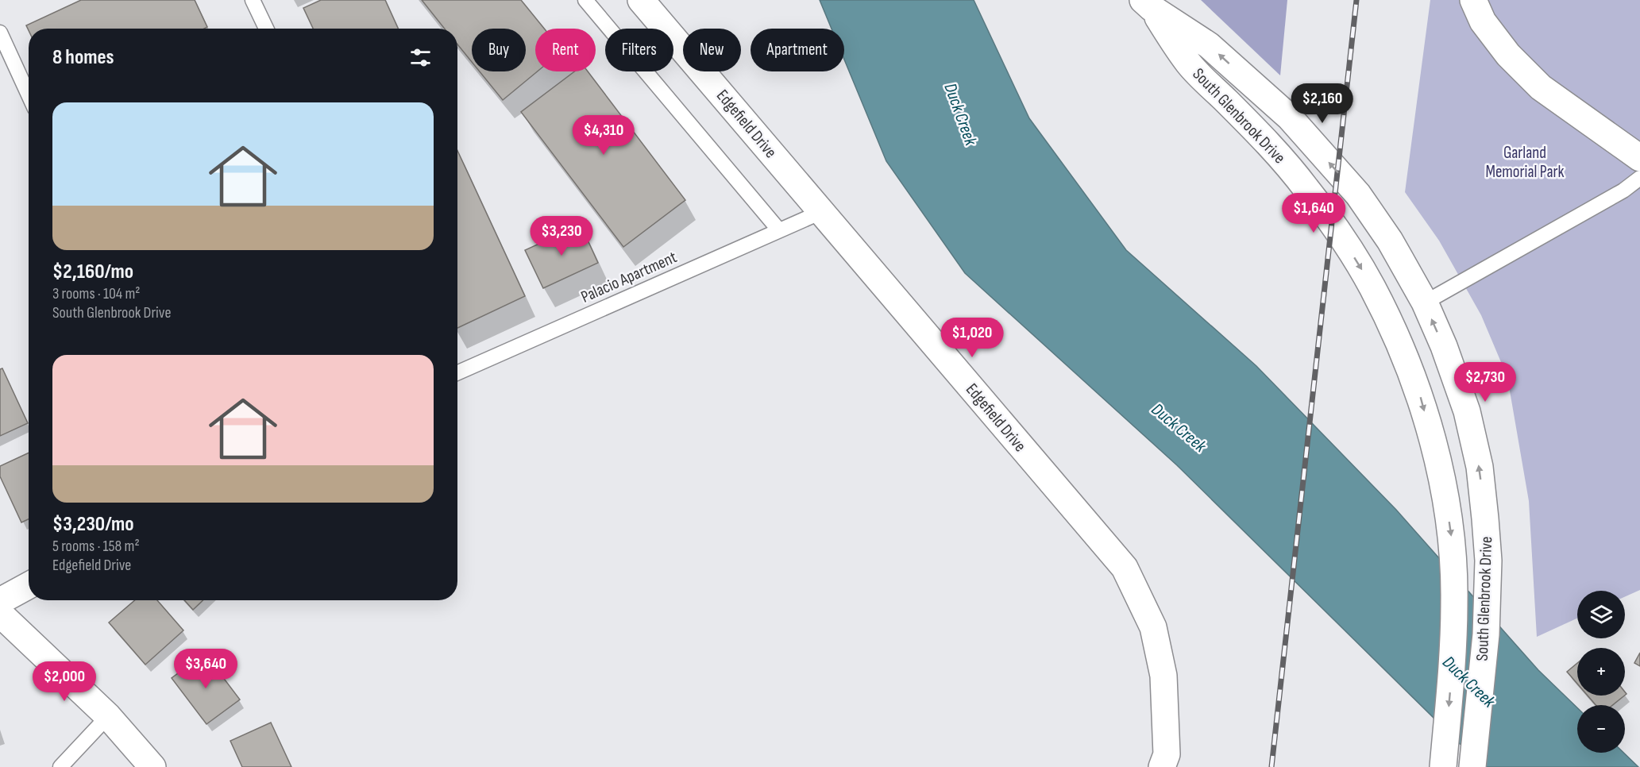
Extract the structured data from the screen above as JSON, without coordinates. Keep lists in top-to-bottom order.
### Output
{
  "streets": {
    "street": ["South Glenbrook Drive", "Edgefield Drive"],
    "lane": ["Palacio Apartment"]
  },
  "crossings": [
    ["Edgefield Drive", "Palacio Apartment"]
  ],
  "water": ["Duck Creek"],
  "parks": ["Garland Memorial Park"],
  "page": {
    "chip": [
      "Buy",
      "Rent",
      "Filters",
      "New",
      "Apartment"
    ],
    "heading": "8 homes",
    "price": [
      "$2,160",
      "$4,310",
      "$1,640",
      "$3,230",
      "$1,020",
      "$2,730",
      "$3,640",
      "$2,000"
    ],
    "list": [
      {
        "name": "$2,160/mo",
        "note": "3 rooms · 104 m² · South Glenbrook Drive"
      },
      {
        "name": "$3,230/mo",
        "note": "5 rooms · 158 m² · Edgefield Drive"
      }
    ],
    "map_buttons": ["+", "−"]
  }
}
